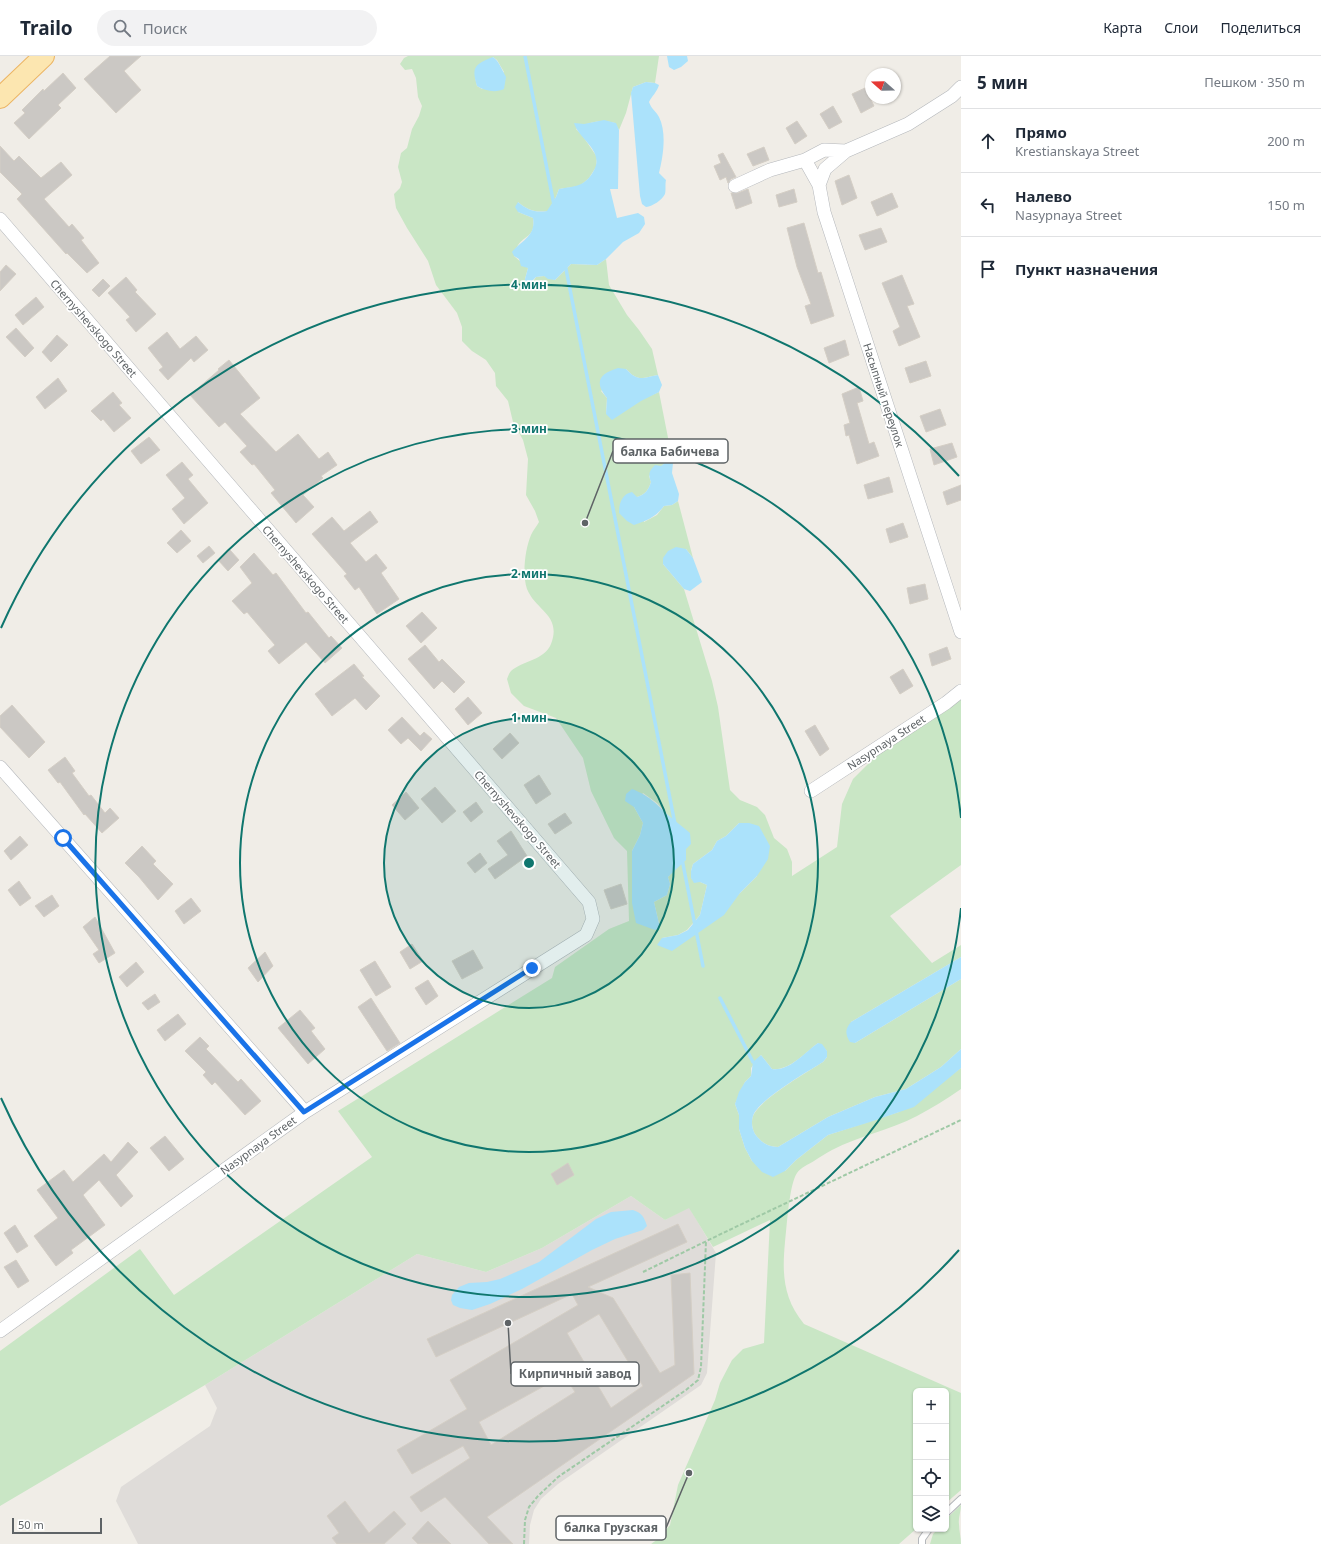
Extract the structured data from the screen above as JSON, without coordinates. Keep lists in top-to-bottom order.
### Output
{
  "streets": {
    "street": ["Chernyshevskogo Street", "Насыпный переулок", "Nasypnaya Street"]
  },
  "crossings": [
    ["Chernyshevskogo Street", "Nasypnaya Street"]
  ],
  "places": ["балка Бабичева", "Кирпичный завод", "балка Грузская"],
  "scale_bar": "50 m",
  "north": "left",
  "page": {
    "header": "Trailo",
    "search": "Поиск",
    "nav": ["Карта", "Слои", "Поделиться"],
    "heading": ["5 мин", "Пешком · 350 m"],
    "list": [
      ["Прямо", "Krestianskaya Street", "200 m"],
      ["Налево", "Nasypnaya Street", "150 m"],
      "Пункт назначения"
    ],
    "map_buttons": ["+", "−"],
    "scale": "50 m"
  },
  "rings": [
    "4 мин",
    "3 мин",
    "2 мин",
    "1 мин"
  ]
}
